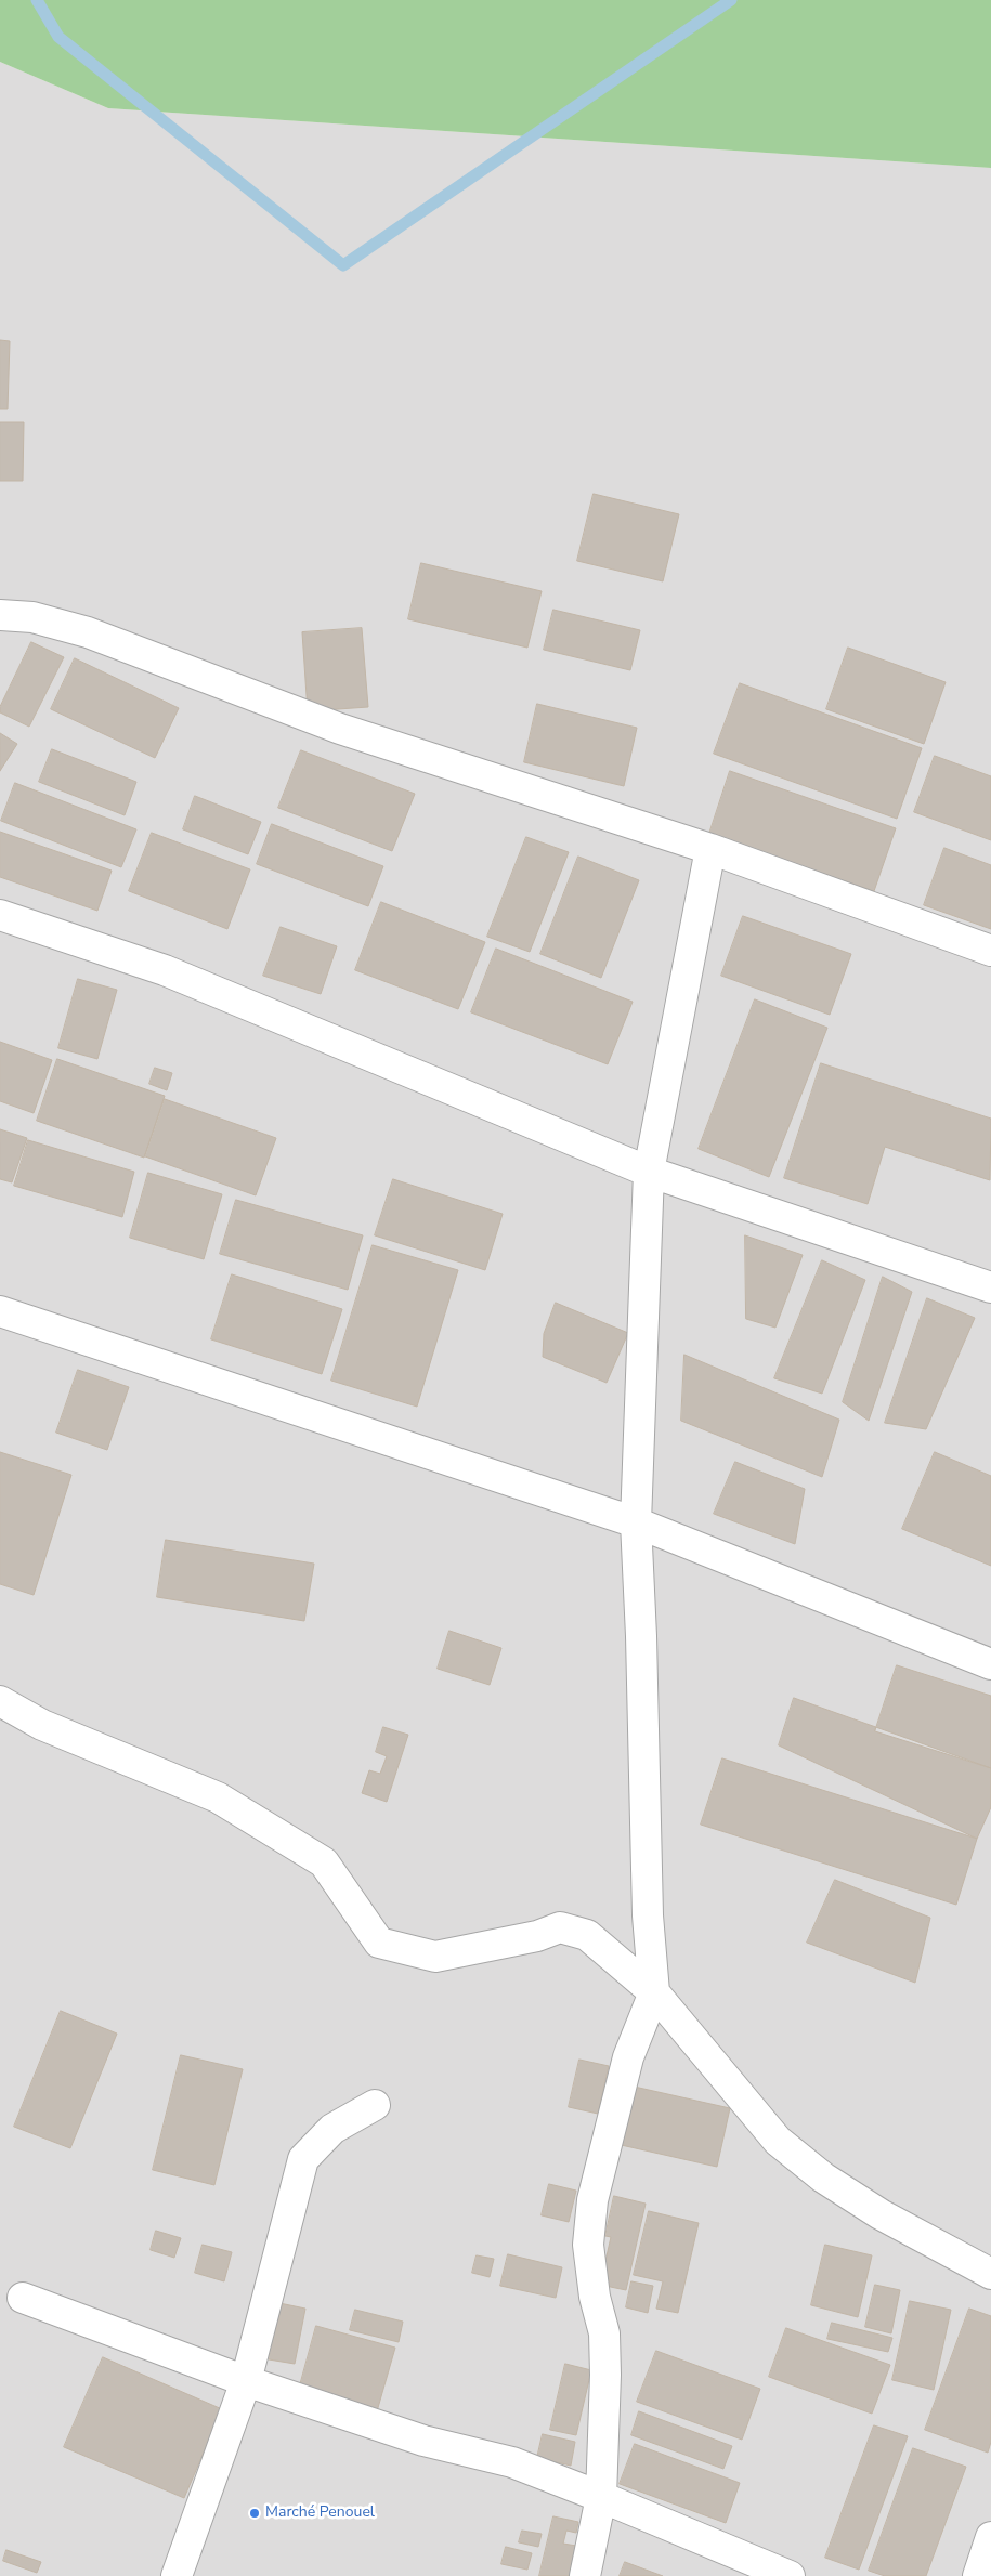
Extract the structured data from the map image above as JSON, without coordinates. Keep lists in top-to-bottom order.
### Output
{
  "places": ["Marché Penouel"]
}
